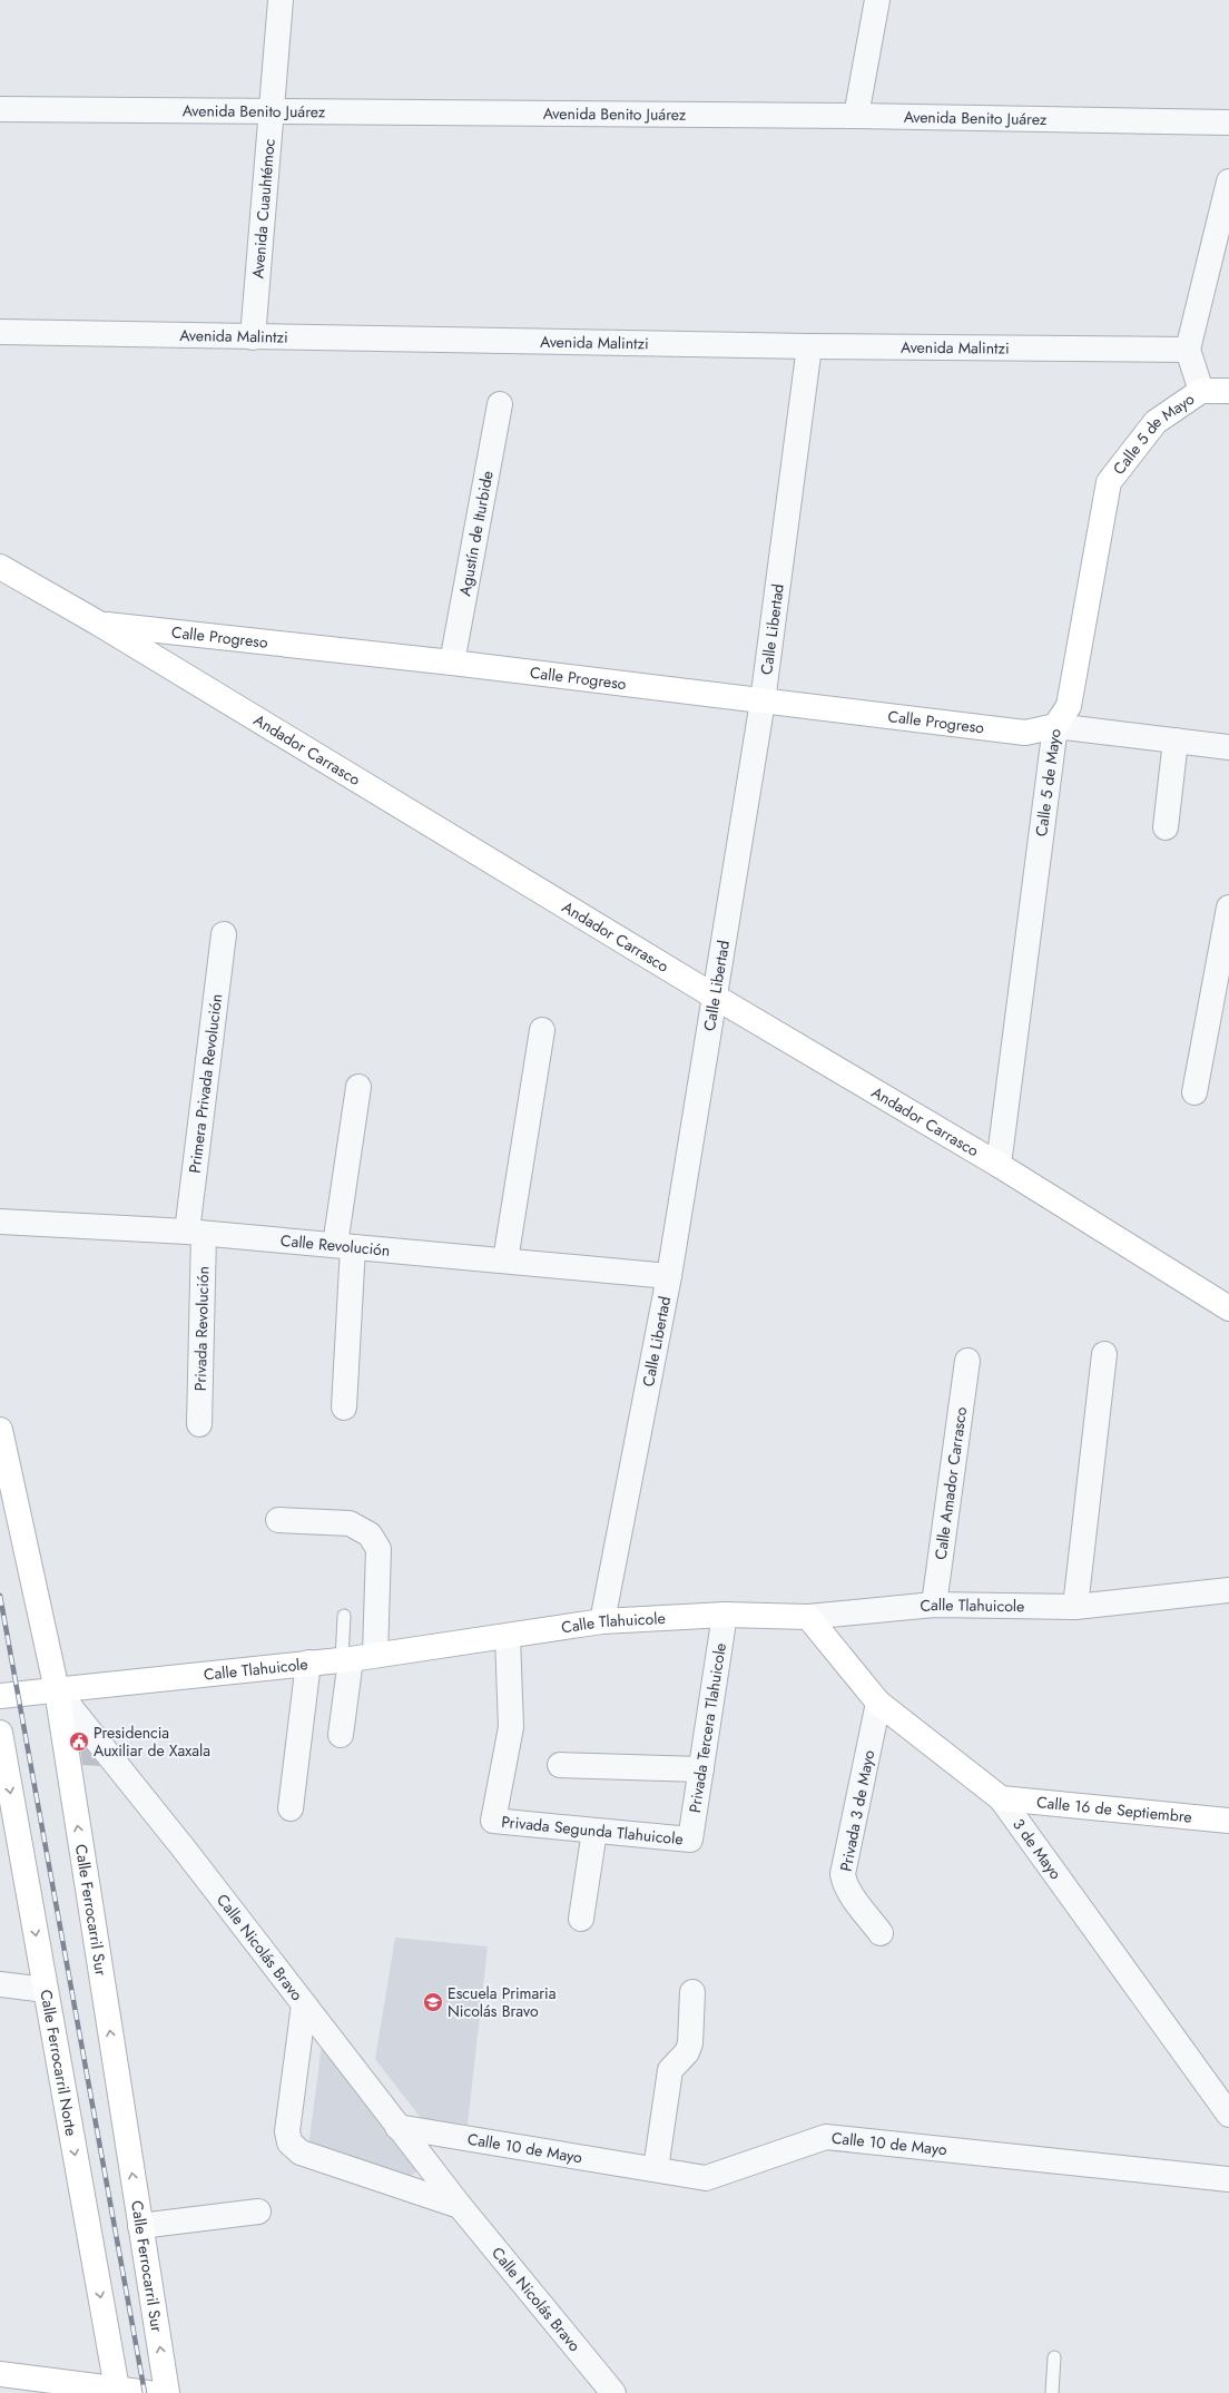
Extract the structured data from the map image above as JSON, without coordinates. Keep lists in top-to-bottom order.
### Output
{
  "streets": {
    "main road": [
      "Calle 5 de Mayo",
      "Calle Progreso",
      "Andador Carrasco",
      "Calle Tlahuicole",
      "Calle 16 de Septiembre",
      "3 de Mayo",
      "Calle Ferrocarril Sur",
      "Calle Ferrocarril Norte"
    ],
    "street": [
      "Avenida Benito Juárez",
      "Avenida Cuauhtémoc",
      "Avenida Malintzi",
      "Agustín de Iturbide",
      "Calle Libertad",
      "Primera Privada Revolución",
      "Calle Revolución",
      "Privada Revolución",
      "Calle Amador Carrasco",
      "Privada Tercera Tlahuicole",
      "Privada 3 de Mayo",
      "Privada Segunda Tlahuicole",
      "Calle Nicolás Bravo",
      "Calle 10 de Mayo"
    ]
  },
  "crossings": [
    ["Avenida Benito Juárez", "Avenida Cuauhtémoc"],
    ["Avenida Cuauhtémoc", "Avenida Malintzi"],
    ["Avenida Malintzi", "Calle Libertad"],
    ["Calle 5 de Mayo", "Calle Progreso"],
    ["Calle 5 de Mayo", "Andador Carrasco"],
    ["Agustín de Iturbide", "Calle Progreso"],
    ["Calle Libertad", "Calle Progreso"],
    ["Calle Libertad", "Andador Carrasco"],
    ["Calle Libertad", "Calle Revolución"],
    ["Calle Libertad", "Calle Tlahuicole"],
    ["Calle Progreso", "Andador Carrasco"],
    ["Primera Privada Revolución", "Calle Revolución"],
    ["Primera Privada Revolución", "Privada Revolución"],
    ["Calle Revolución", "Privada Revolución"],
    ["Calle Amador Carrasco", "Calle Tlahuicole"],
    ["Calle Tlahuicole", "Privada Tercera Tlahuicole"],
    ["Calle Tlahuicole", "Privada Segunda Tlahuicole"],
    ["Calle Tlahuicole", "3 de Mayo"],
    ["Calle Tlahuicole", "Calle Ferrocarril Sur"],
    ["Calle Tlahuicole", "Calle Nicolás Bravo"],
    ["Privada Tercera Tlahuicole", "Privada Segunda Tlahuicole"],
    ["Calle 16 de Septiembre", "3 de Mayo"],
    ["Privada 3 de Mayo", "3 de Mayo"],
    ["Calle Ferrocarril Sur", "Calle Nicolás Bravo"],
    ["Calle Nicolás Bravo", "Calle 10 de Mayo"]
  ],
  "one_way": ["Calle Ferrocarril Sur", "Calle Ferrocarril Norte"],
  "places": {
    "public building": ["Presidencia Auxiliar de Xaxala"],
    "school or university": ["Escuela Primaria Nicolás Bravo"]
  }
}
